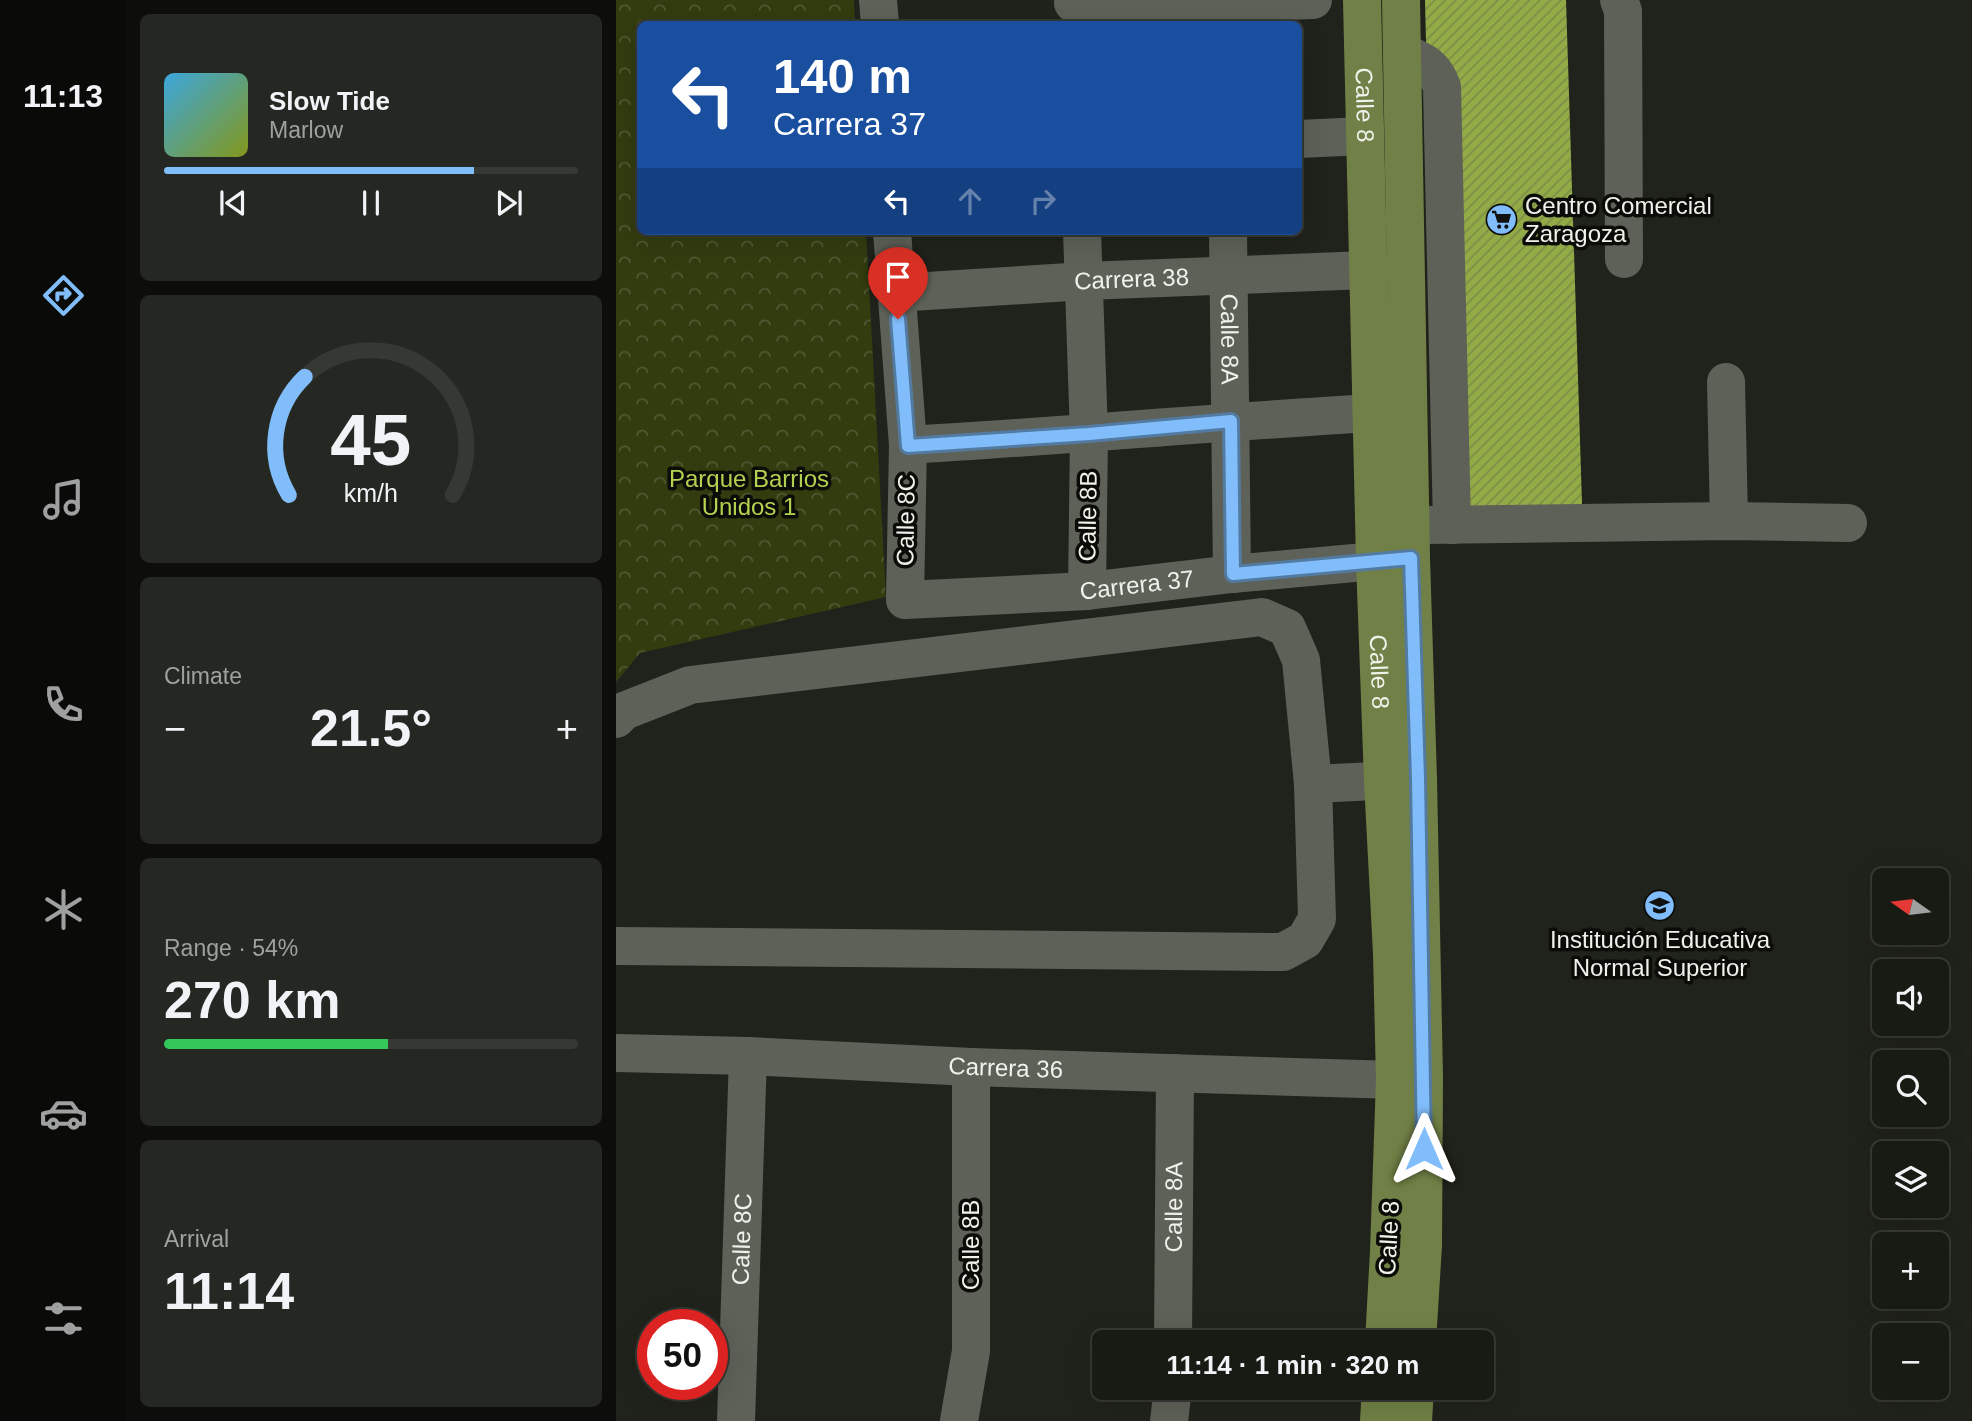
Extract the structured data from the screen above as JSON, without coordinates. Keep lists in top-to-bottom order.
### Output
{
  "streets": {
    "main road": ["Calle 8"],
    "street": [
      "Carrera 38",
      "Calle 8A",
      "Calle 8B",
      "Calle 8C",
      "Carrera 37",
      "Carrera 36"
    ]
  },
  "crossings": [
    ["Calle 8", "Carrera 38"],
    ["Calle 8", "Carrera 37"],
    ["Calle 8", "Carrera 36"],
    ["Carrera 38", "Calle 8A"],
    ["Carrera 38", "Calle 8B"],
    ["Carrera 38", "Calle 8C"],
    ["Calle 8A", "Carrera 37"],
    ["Calle 8A", "Carrera 36"],
    ["Calle 8B", "Carrera 37"],
    ["Calle 8B", "Carrera 36"],
    ["Calle 8C", "Carrera 37"],
    ["Calle 8C", "Carrera 36"]
  ],
  "parks": ["Parque Barrios Unidos 1"],
  "places": {
    "supermarket": ["Centro Comercial Zaragoza"],
    "school or university": ["Institución Educativa Normal Superior"]
  },
  "north": "left",
  "page": {
    "tabs": "11:13",
    "turn": ["140 m", "Carrera 37"],
    "song": ["Slow Tide", "Marlow"],
    "tile": [
      "Climate",
      ["Range · 54%", "270 km"],
      ["Arrival", "11:14"]
    ],
    "heat": ["−", "21.5°", "+"],
    "map_buttons": ["+", "−"],
    "limit": "50",
    "trip": "11:14 · 1 min · 320 m",
    "gauge": ["45", "km/h"]
  }
}
